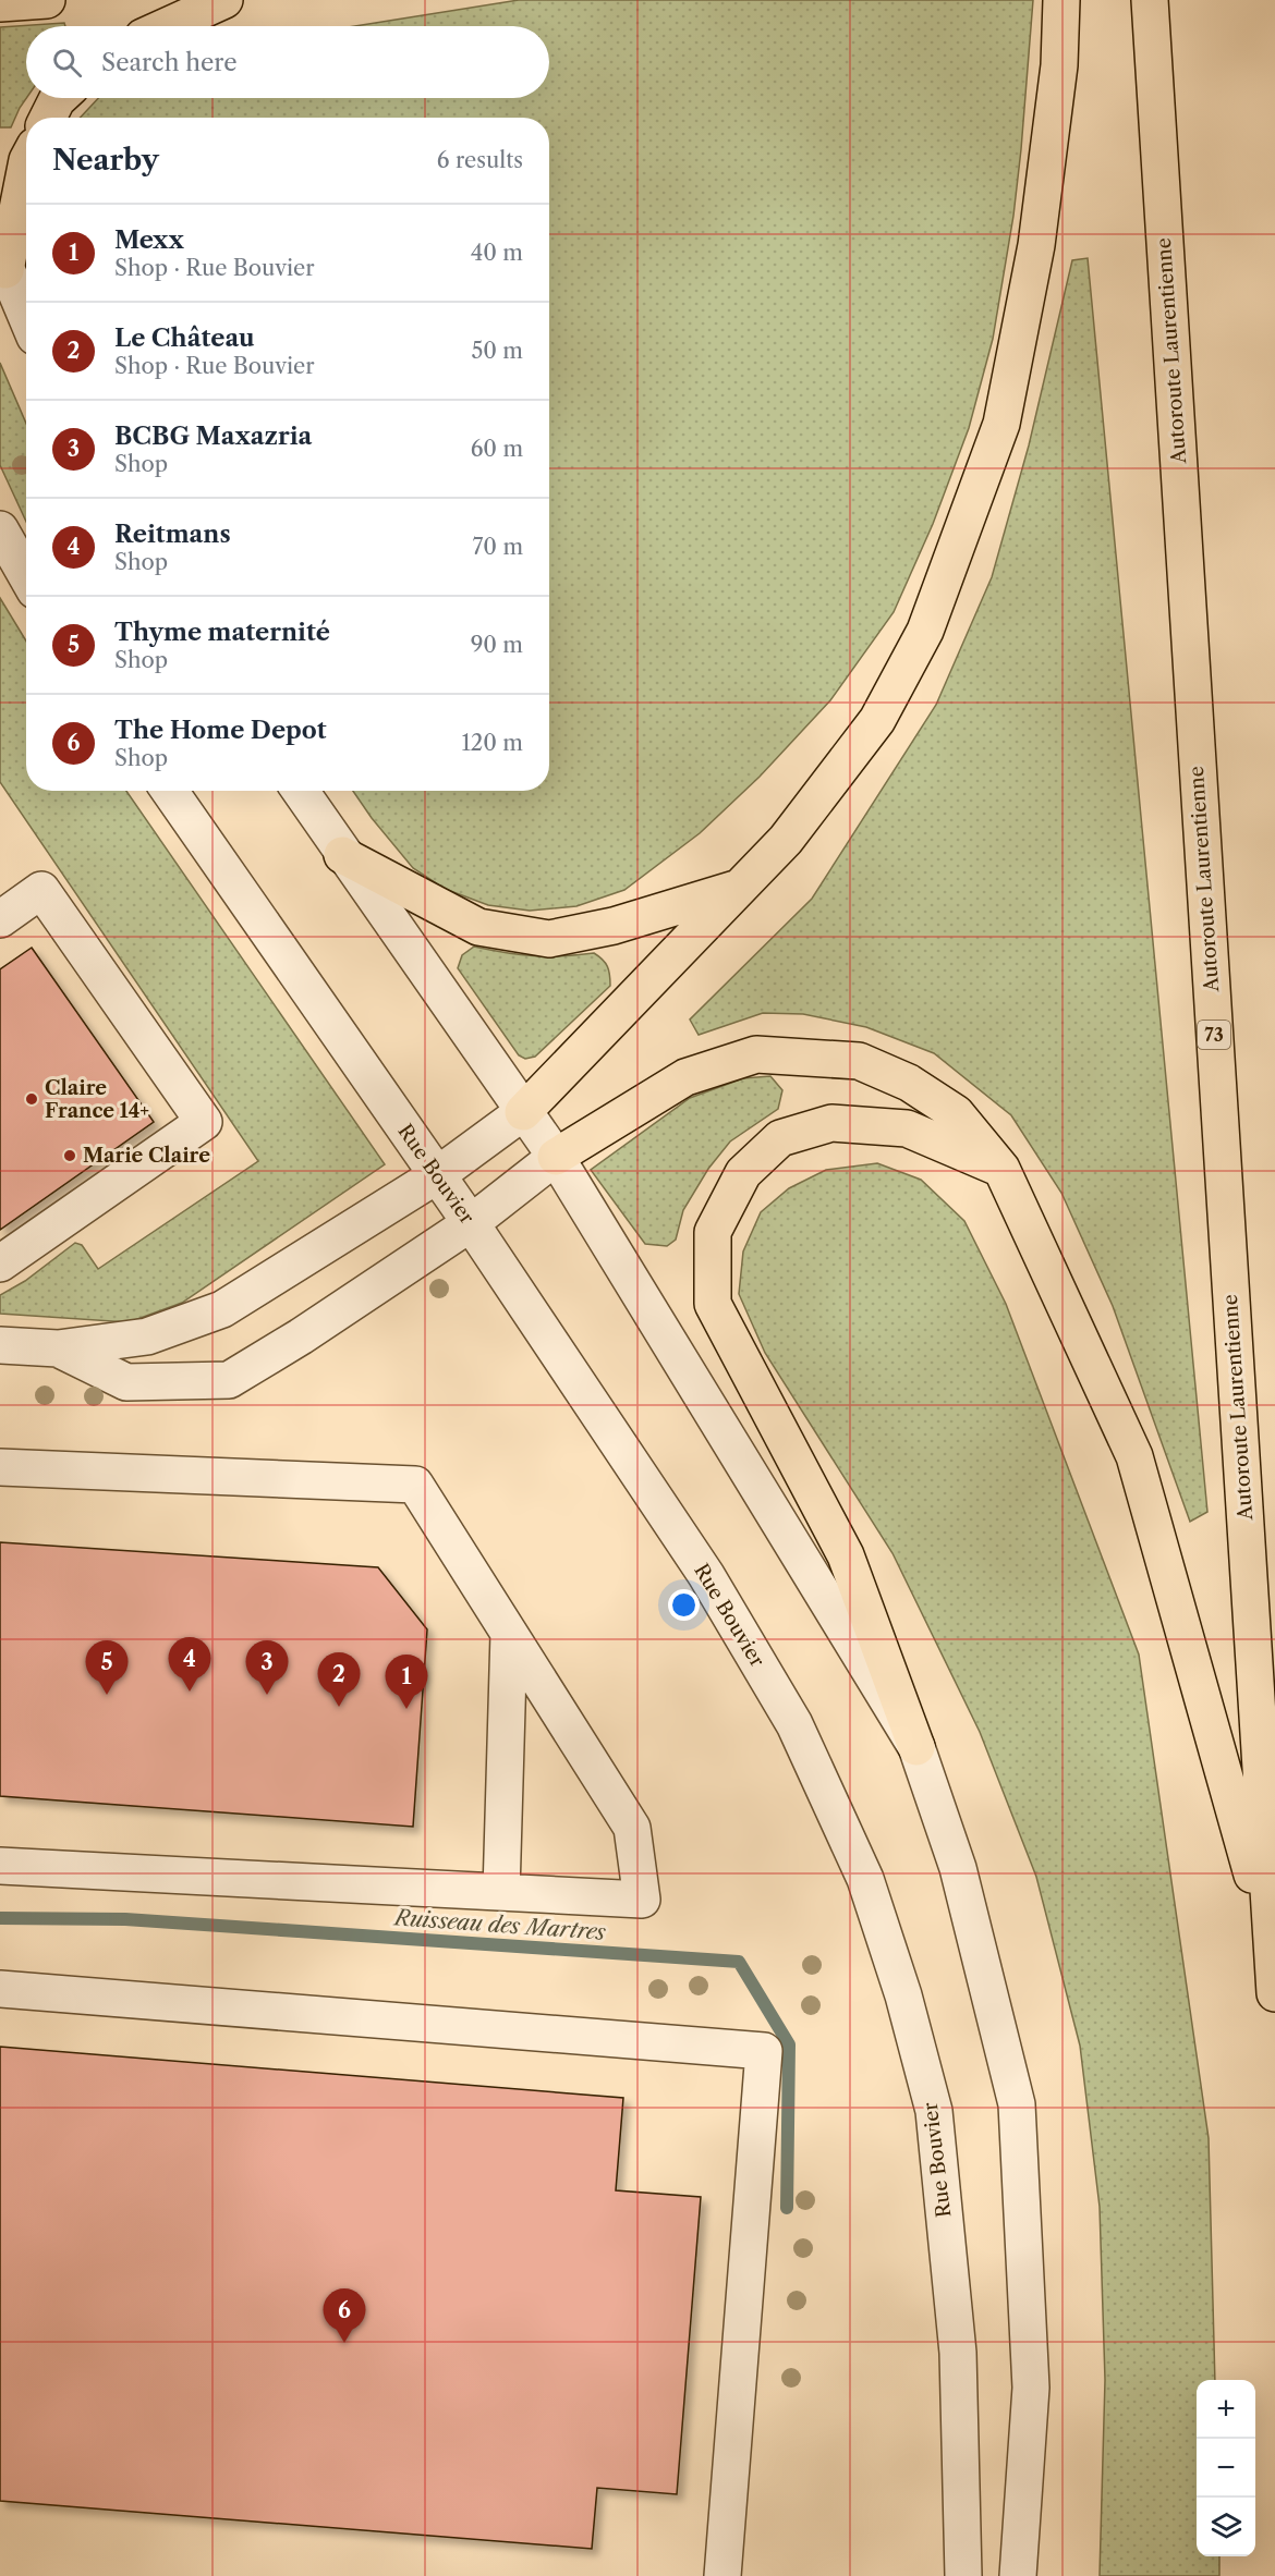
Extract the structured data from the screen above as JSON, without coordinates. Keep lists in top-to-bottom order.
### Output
{
  "streets": {
    "main road": ["Autoroute Laurentienne", "73"],
    "street": ["Rue Bouvier"]
  },
  "water": ["Ruisseau des Martres"],
  "places": ["Claire France 14+", "Marie Claire"],
  "page": {
    "search": "Search here",
    "heading": ["Nearby", "6 results"],
    "list": [
      {
        "mark": "1",
        "name": "Mexx",
        "note": "Shop · Rue Bouvier",
        "value": "40 m"
      },
      {
        "mark": "2",
        "name": "Le Château",
        "note": "Shop · Rue Bouvier",
        "value": "50 m"
      },
      {
        "mark": "3",
        "name": "BCBG Maxazria",
        "note": "Shop",
        "value": "60 m"
      },
      {
        "mark": "4",
        "name": "Reitmans",
        "note": "Shop",
        "value": "70 m"
      },
      {
        "mark": "5",
        "name": "Thyme maternité",
        "note": "Shop",
        "value": "90 m"
      },
      {
        "mark": "6",
        "name": "The Home Depot",
        "note": "Shop",
        "value": "120 m"
      }
    ],
    "pins": [
      "4",
      "3",
      "5",
      "2",
      "1",
      "6"
    ],
    "map_buttons": ["+", "−"]
  }
}
